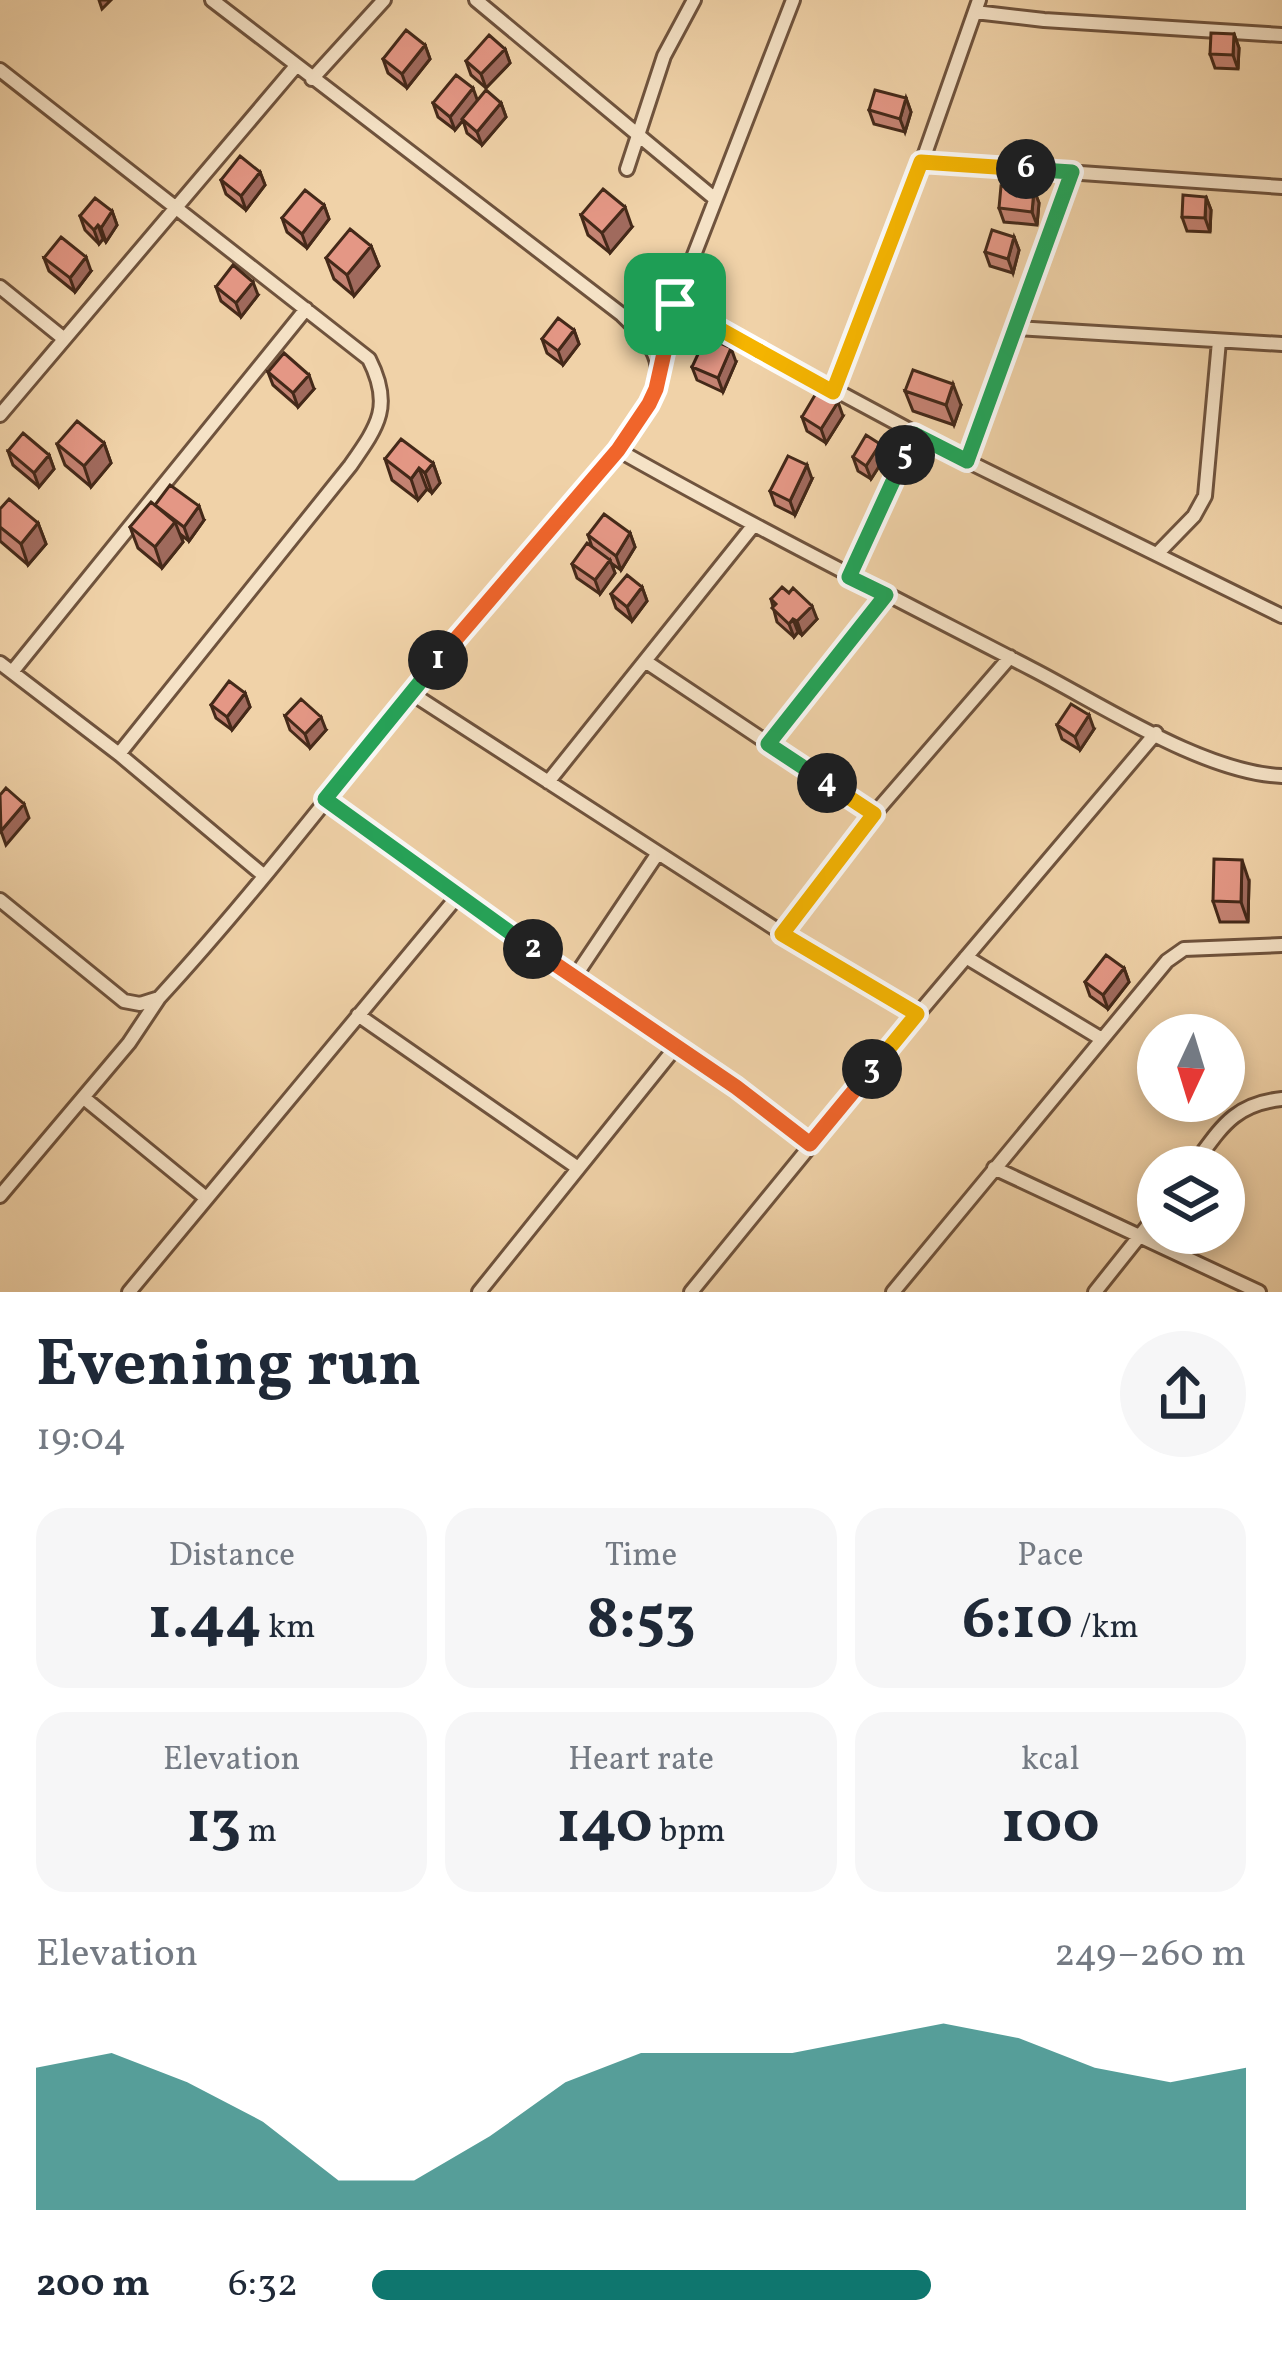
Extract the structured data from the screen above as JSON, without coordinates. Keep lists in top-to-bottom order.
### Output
{
  "north": "bottom",
  "page": {
    "pins": [
      "6",
      "5",
      "1",
      "4",
      "2",
      "3"
    ],
    "heading": ["Evening run", "19:04"],
    "stats": [
      ["Distance", "1.44 km"],
      ["Time", "8:53"],
      ["Pace", "6:10 /km"],
      ["Elevation", "13 m"],
      ["Heart rate", "140 bpm"],
      ["kcal", "100"]
    ],
    "chart": ["Elevation", "249–260 m"],
    "list": [
      {
        "name": "200 m",
        "note": "6:32"
      }
    ]
  }
}
